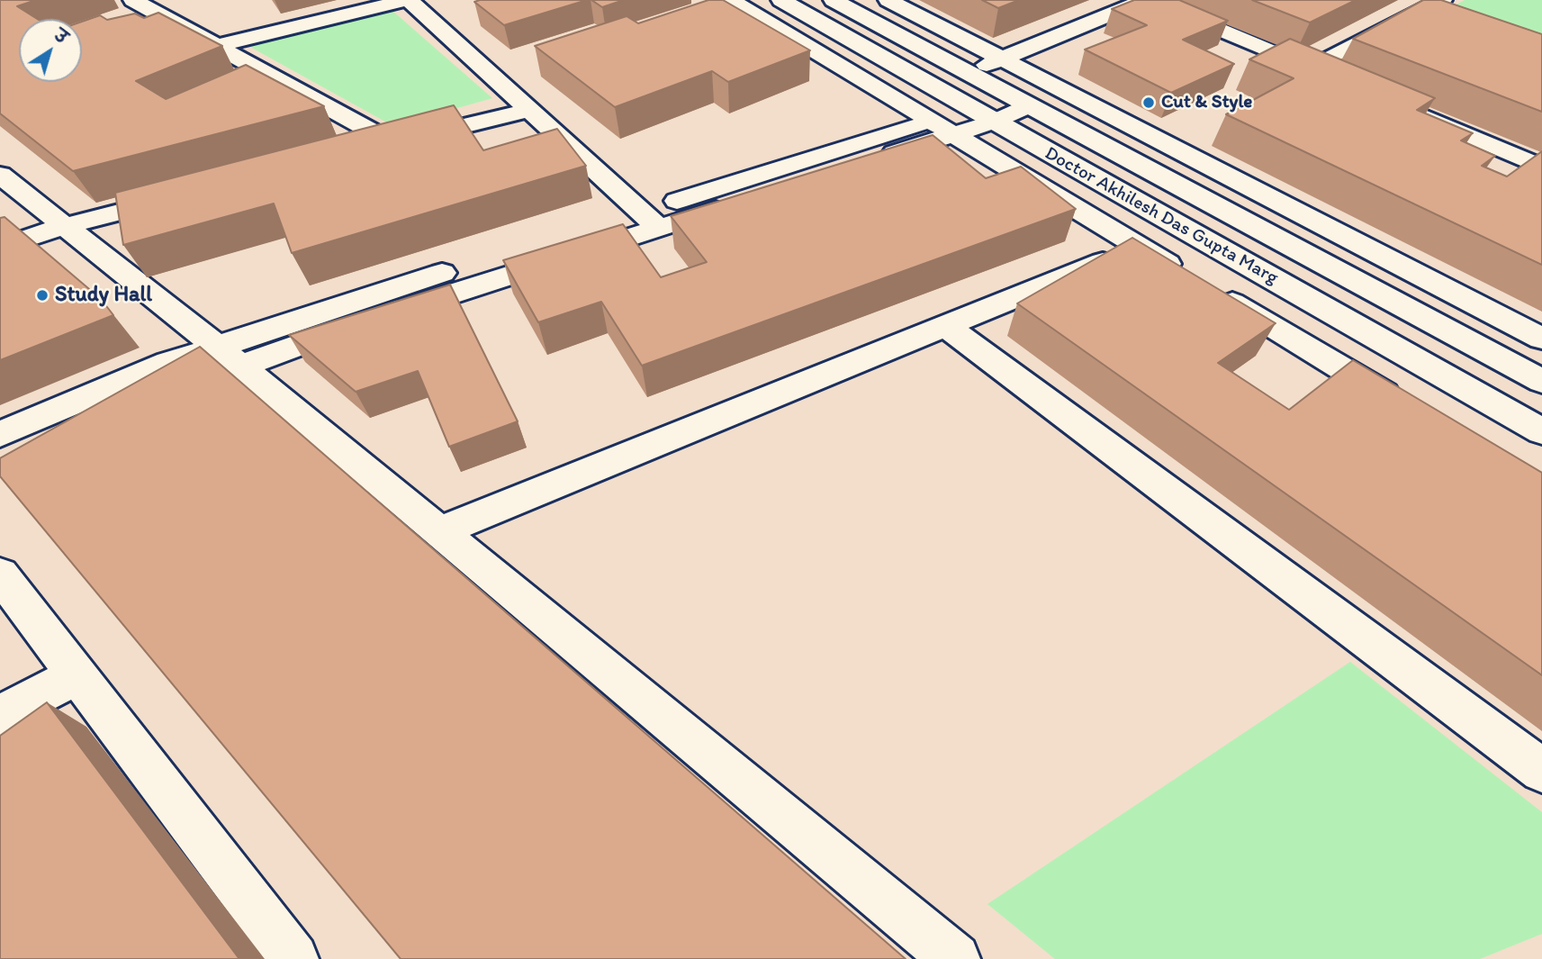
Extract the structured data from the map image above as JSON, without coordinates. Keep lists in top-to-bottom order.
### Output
{
  "streets": {
    "street": ["Doctor Akhilesh Das Gupta Marg"]
  },
  "places": ["Cut & Style", "Study Hall"],
  "north": "top right"
}
